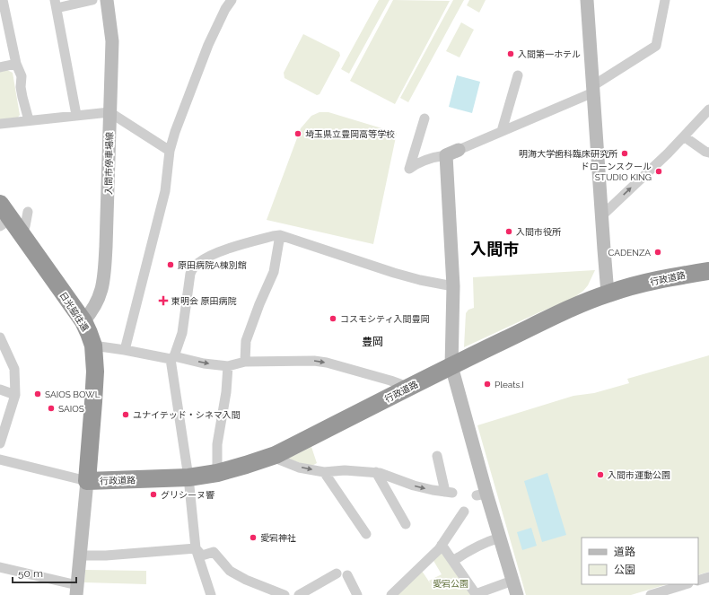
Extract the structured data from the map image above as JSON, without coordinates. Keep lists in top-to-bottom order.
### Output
{
  "streets": {
    "highway": ["行政道路", "日光脇往還"],
    "street": ["入間市停車場線"]
  },
  "crossings": [
    ["入間市停車場線", "日光脇往還"],
    ["行政道路", "日光脇往還"]
  ],
  "districts": ["入間市", "豊岡"],
  "parks": ["愛宕公園"],
  "places": {
    "other": [
      "入間第一ホテル",
      "埼玉県立豊岡高等学校",
      "明海大学歯科臨床研究所",
      "ドローンスクール STUDIO KING",
      "入間市役所",
      "CADENZA",
      "原田病院A棟別館",
      "コスモシティ入間豊岡",
      "Pleats.I",
      "SAIOS BOWL",
      "SAIOS",
      "ユナイテッド・シネマ入間",
      "入間市運動公園",
      "グリシーヌ響",
      "愛宕神社"
    ],
    "health": ["東明会 原田病院"]
  },
  "legend": ["道路", "公園"],
  "scale_bar": "50 m"
}
